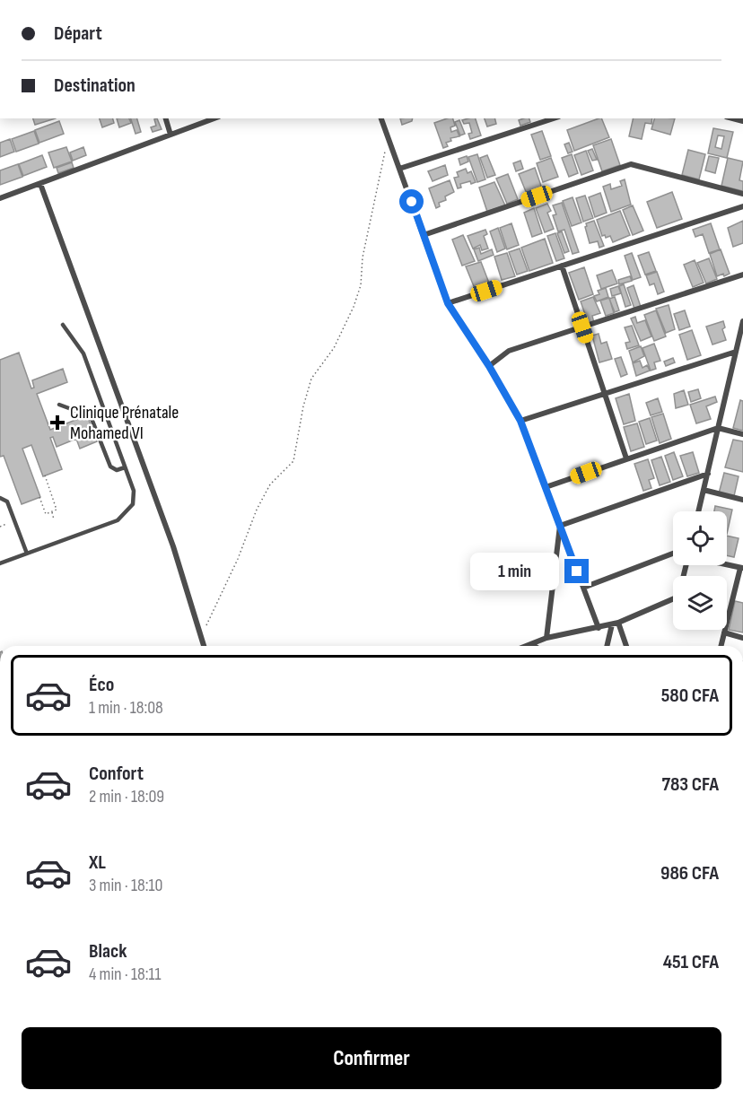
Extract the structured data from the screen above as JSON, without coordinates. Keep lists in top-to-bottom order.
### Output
{
  "places": {
    "health": ["Clinique Prénatale Mohamed VI"]
  },
  "page": {
    "banner": ["Départ", "Destination"],
    "bubble": "1 min",
    "list": [
      {
        "name": "Éco",
        "note": "1 min · 18:08",
        "value": "580 CFA"
      },
      {
        "name": "Confort",
        "note": "2 min · 18:09",
        "value": "783 CFA"
      },
      {
        "name": "XL",
        "note": "3 min · 18:10",
        "value": "986 CFA"
      },
      {
        "name": "Black",
        "note": "4 min · 18:11",
        "value": "451 CFA"
      }
    ],
    "buttons": "Confirmer"
  }
}
